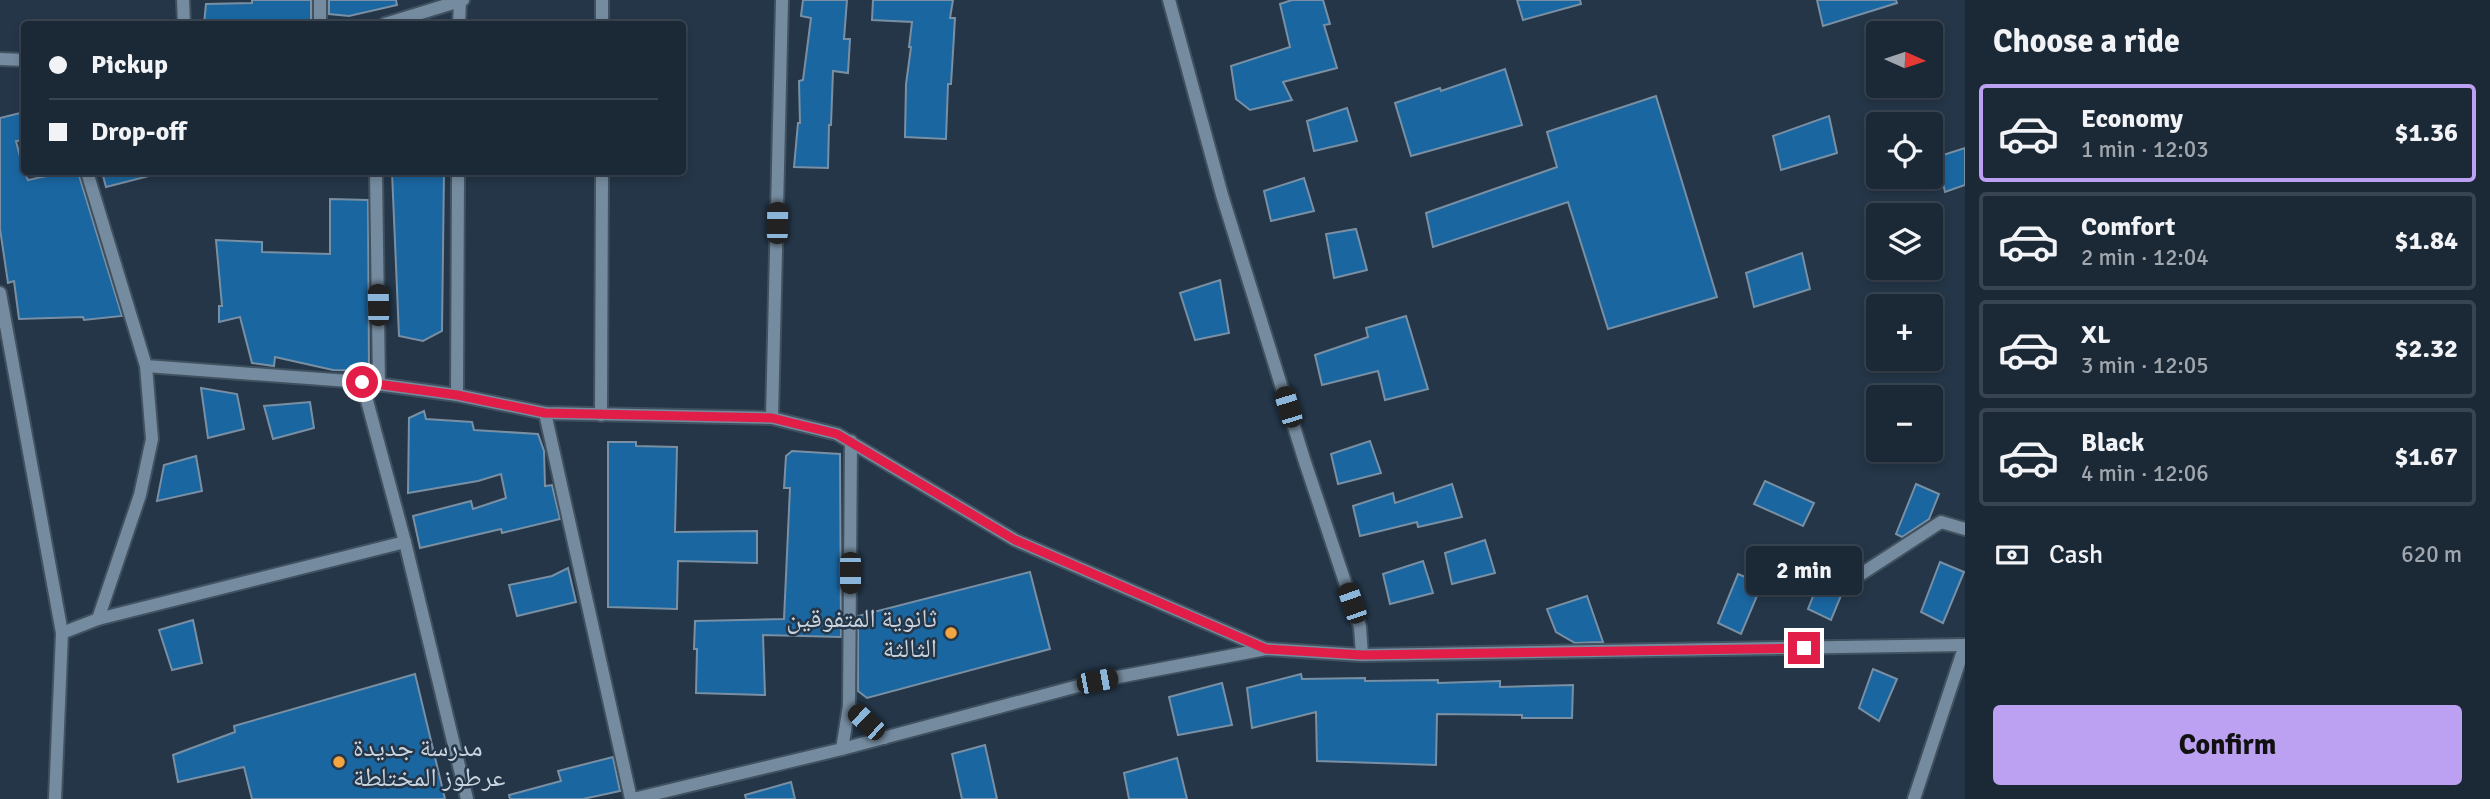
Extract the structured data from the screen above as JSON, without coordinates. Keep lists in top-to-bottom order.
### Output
{
  "places": ["ثانوية المتفوقين الثالثة", "مدرسة جديدة عرطوز المختلطة"],
  "north": "right",
  "page": {
    "heading": "Choose a ride",
    "map_buttons": ["+", "−"],
    "banner": ["Pickup", "Drop-off"],
    "list": [
      {
        "name": "Economy",
        "note": "1 min · 12:03",
        "value": "$1.36"
      },
      {
        "name": "Comfort",
        "note": "2 min · 12:04",
        "value": "$1.84"
      },
      {
        "name": "XL",
        "note": "3 min · 12:05",
        "value": "$2.32"
      },
      {
        "name": "Black",
        "note": "4 min · 12:06",
        "value": "$1.67"
      }
    ],
    "pay": ["Cash", "620 m"],
    "bubble": "2 min",
    "buttons": "Confirm"
  }
}
